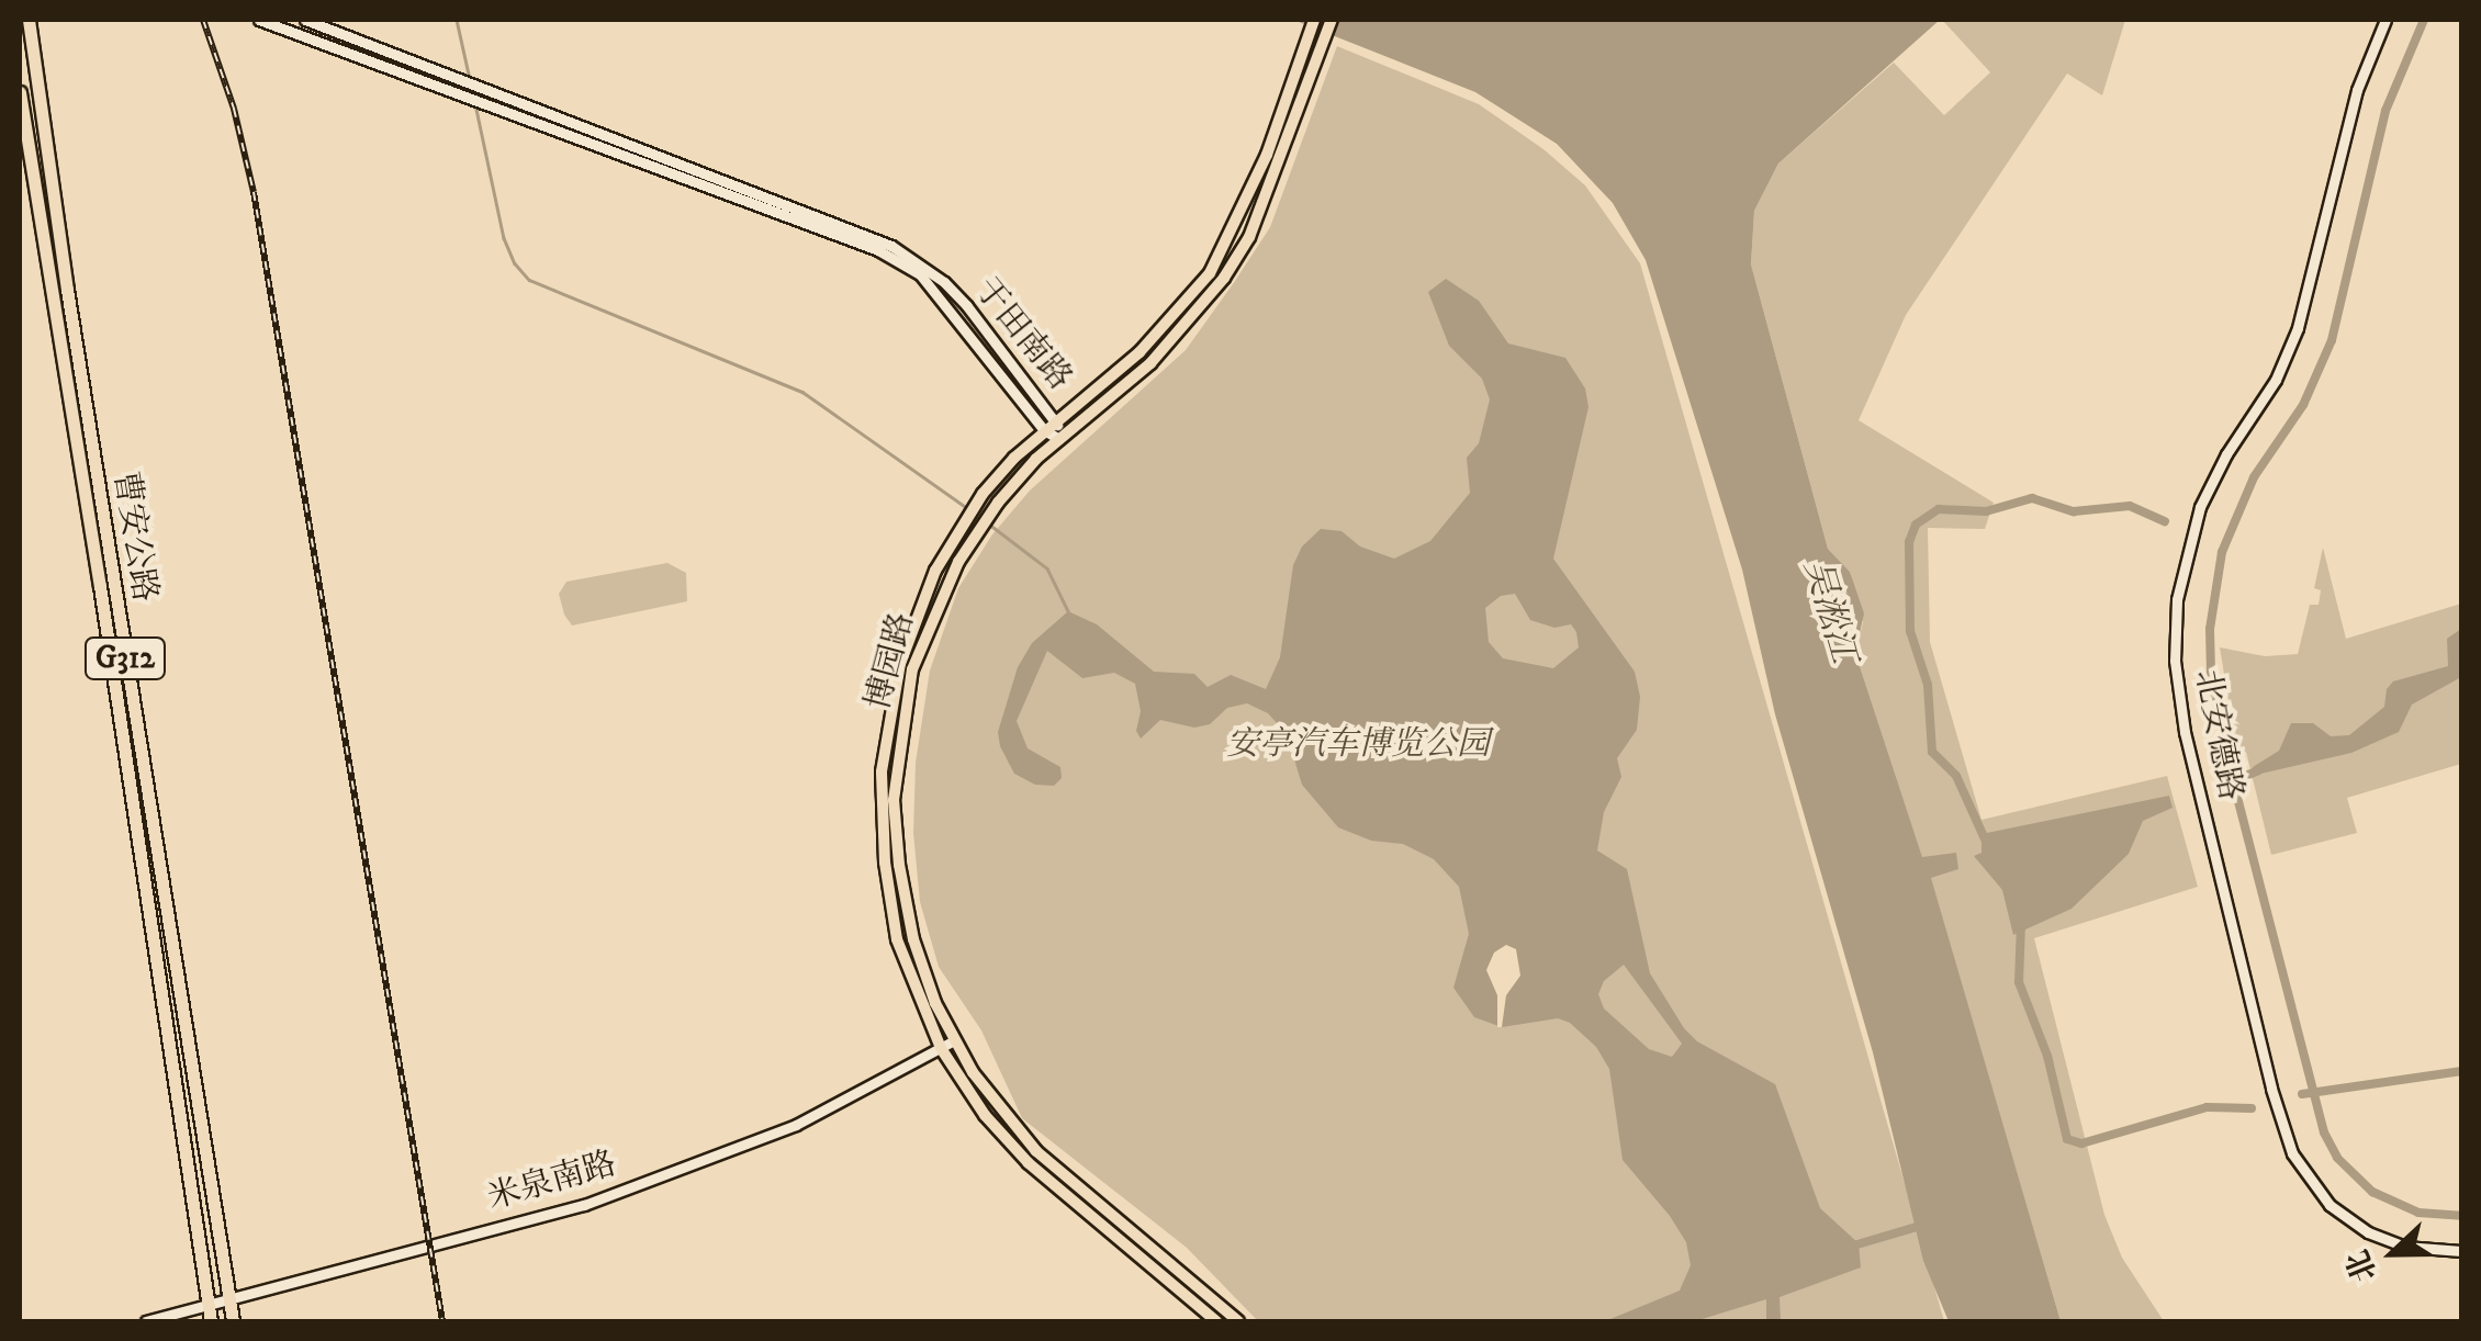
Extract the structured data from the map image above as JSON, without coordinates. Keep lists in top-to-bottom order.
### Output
{
  "streets": {
    "highway": ["曹安公路", "G312"],
    "main road": ["博园路"],
    "street": ["于田南路", "北安德路", "米泉南路"]
  },
  "crossings": [
    ["于田南路", "博园路"],
    ["曹安公路", "米泉南路"],
    ["博园路", "米泉南路"]
  ],
  "water": ["吴淞江"],
  "parks": ["安亭汽车博览公园"],
  "north": "left"
}
